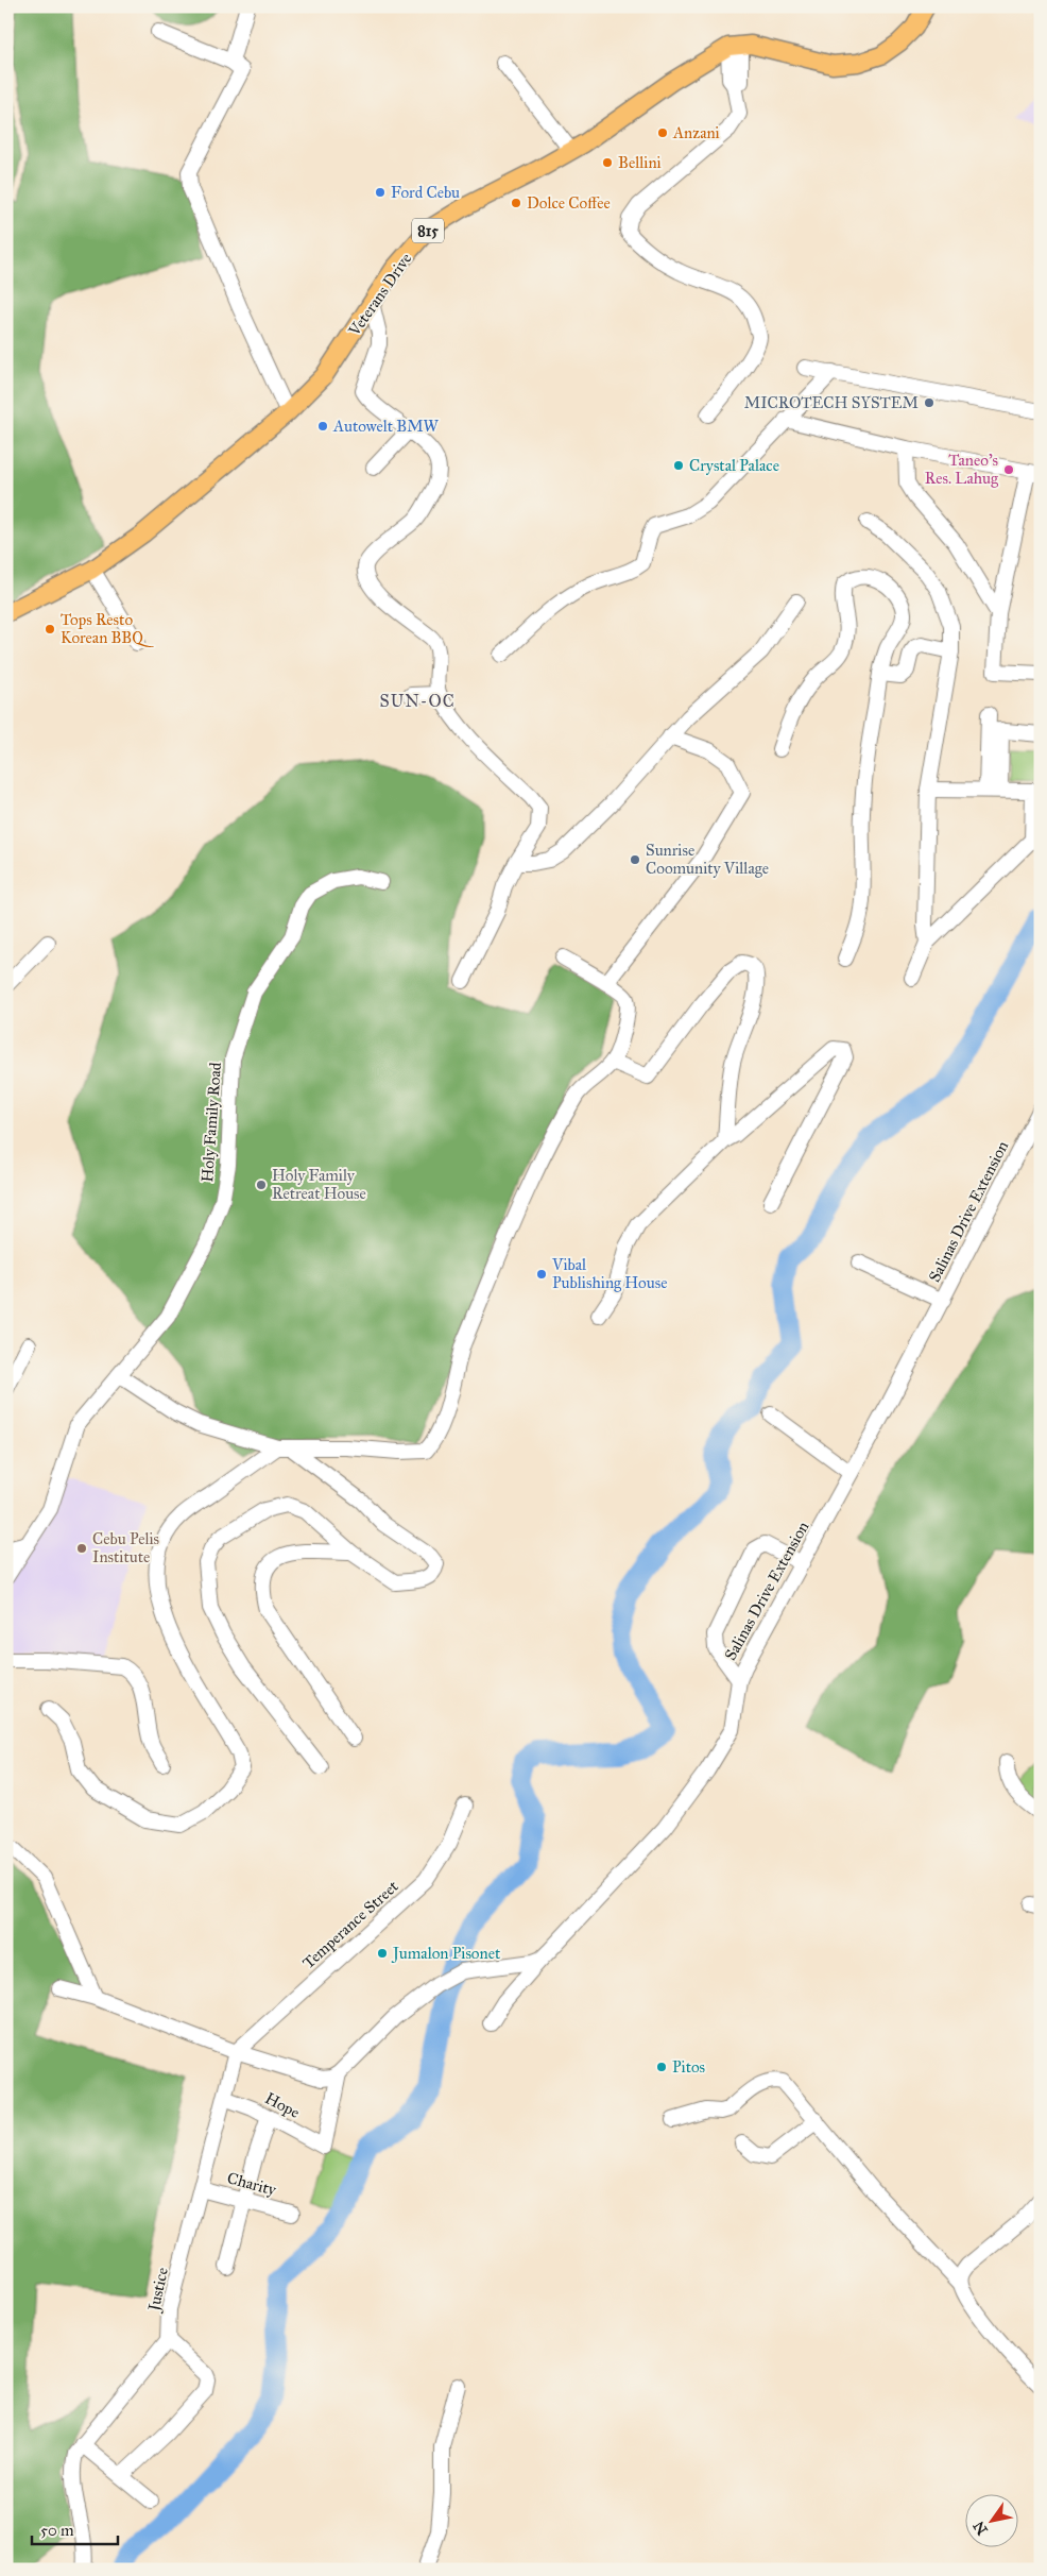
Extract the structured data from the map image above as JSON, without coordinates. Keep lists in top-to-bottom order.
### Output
{
  "streets": {
    "main road": ["815", "Veterans Drive"],
    "street": [
      "Holy Family Road",
      "Salinas Drive Extension",
      "Temperance Street",
      "Hope",
      "Charity",
      "Justice"
    ]
  },
  "crossings": [
    ["Temperance Street", "Justice"],
    ["Hope", "Justice"],
    ["Charity", "Justice"]
  ],
  "districts": ["SUN-OC"],
  "places": [
    "Anzani",
    "Bellini",
    "Ford Cebu",
    "Dolce Coffee",
    "MICROTECH SYSTEM",
    "Autowelt BMW",
    "Crystal Palace",
    "Taneo's Res. Lahug",
    "Tops Resto Korean BBQ",
    "Sunrise Coomunity Village",
    "Holy Family Retreat House",
    "Vibal Publishing House",
    "Cebu Pelis Institute",
    "Jumalon Pisonet",
    "Pitos"
  ],
  "scale_bar": "50 m",
  "north": "bottom left"
}
